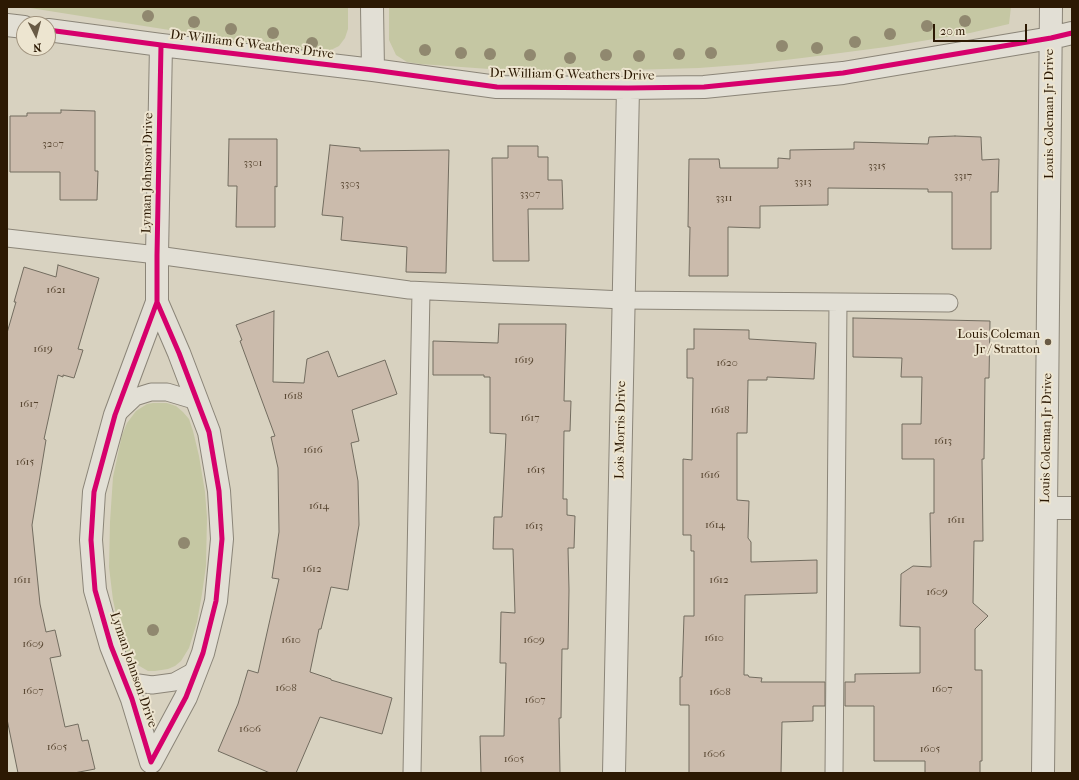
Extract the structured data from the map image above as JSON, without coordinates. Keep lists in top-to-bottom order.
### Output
{
  "streets": {
    "street": [
      "Dr William G Weathers Drive",
      "Louis Coleman Jr Drive",
      "Lyman Johnson Drive",
      "Lois Morris Drive"
    ]
  },
  "crossings": [
    ["Dr William G Weathers Drive", "Louis Coleman Jr Drive"],
    ["Dr William G Weathers Drive", "Lyman Johnson Drive"],
    ["Dr William G Weathers Drive", "Lois Morris Drive"]
  ],
  "places": ["Louis Coleman Jr / Stratton"],
  "house_numbers": [
    "3207",
    "3301",
    "3315",
    "3317",
    "3313",
    "3303",
    "3307",
    "3311",
    "1621",
    "1619",
    "1619",
    "1620",
    "1618",
    "1617",
    "1618",
    "1617",
    "1613",
    "1616",
    "1615",
    "1615",
    "1616",
    "1614",
    "1611",
    "1614",
    "1613",
    "1612",
    "1611",
    "1612",
    "1609",
    "1610",
    "1610",
    "1609",
    "1609",
    "1608",
    "1607",
    "1607",
    "1608",
    "1607",
    "1606",
    "1605",
    "1605",
    "1606",
    "1605"
  ],
  "scale_bar": "20 m",
  "north": "bottom"
}
